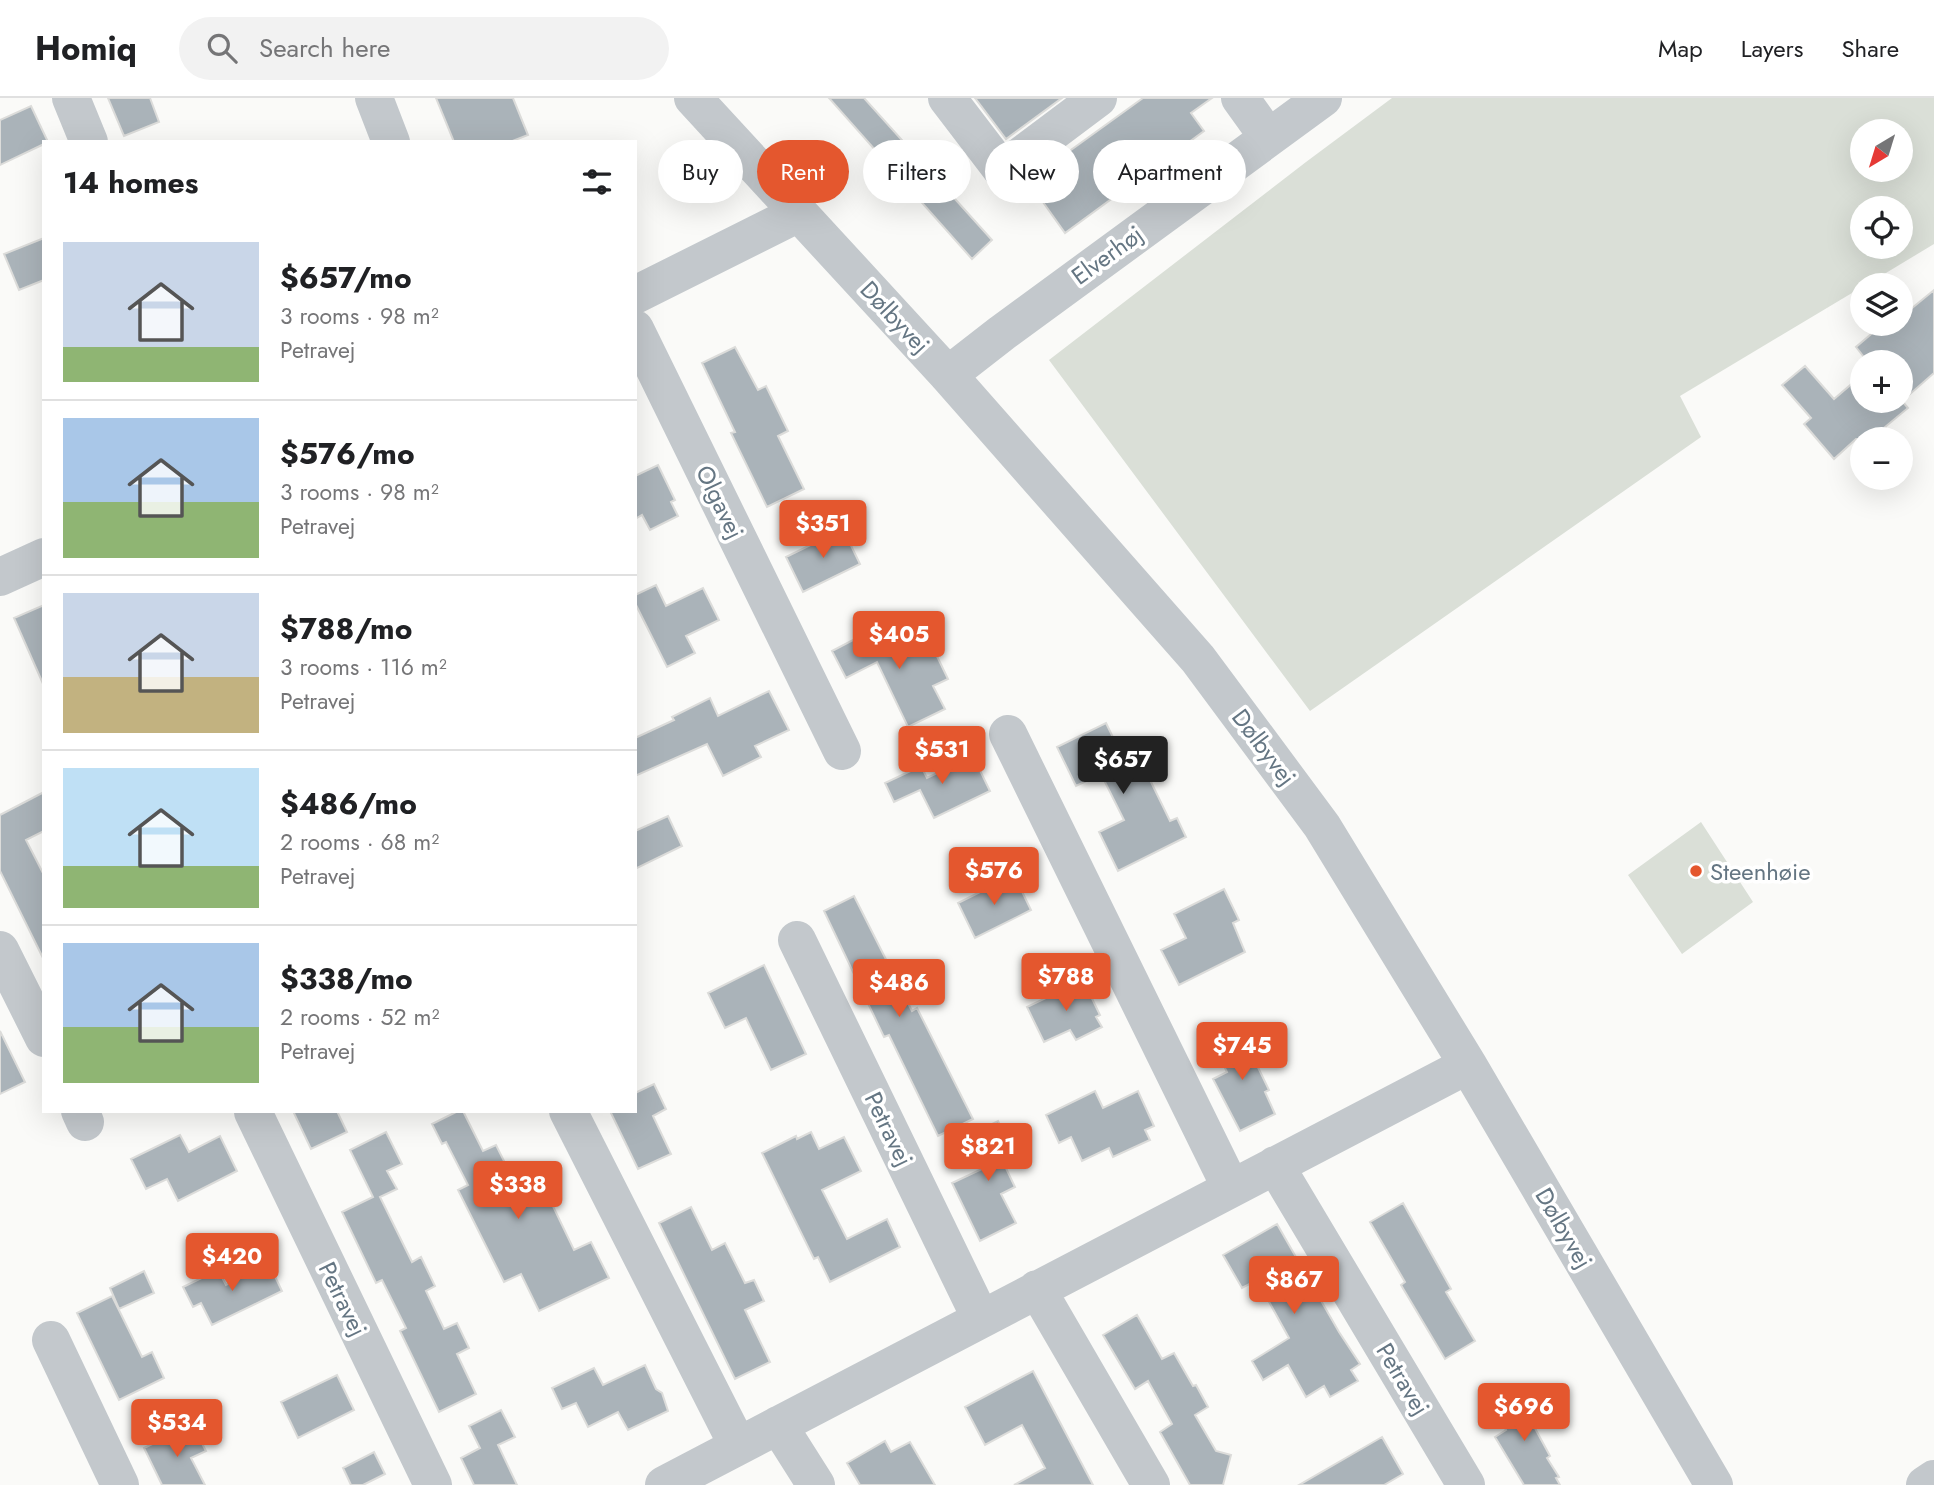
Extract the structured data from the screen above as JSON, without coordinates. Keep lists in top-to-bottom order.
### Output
{
  "streets": {
    "street": [
      "Elverhøj",
      "Dølbyvej",
      "Olgavej",
      "Petravej"
    ]
  },
  "crossings": [
    ["Elverhøj", "Dølbyvej"]
  ],
  "places": ["Steenhøie"],
  "north": "bottom left",
  "page": {
    "header": "Homiq",
    "search": "Search here",
    "nav": ["Map", "Layers", "Share"],
    "map_buttons": ["+", "−"],
    "chip": [
      "Buy",
      "Rent",
      "Filters",
      "New",
      "Apartment"
    ],
    "heading": "14 homes",
    "list": [
      {
        "name": "$657/mo",
        "note": "3 rooms · 98 m² · Petravej"
      },
      {
        "name": "$576/mo",
        "note": "3 rooms · 98 m² · Petravej"
      },
      {
        "name": "$788/mo",
        "note": "3 rooms · 116 m² · Petravej"
      },
      {
        "name": "$486/mo",
        "note": "2 rooms · 68 m² · Petravej"
      },
      {
        "name": "$338/mo",
        "note": "2 rooms · 52 m² · Petravej"
      }
    ],
    "price": [
      "$351",
      "$405",
      "$531",
      "$657",
      "$576",
      "$788",
      "$486",
      "$745",
      "$821",
      "$338",
      "$420",
      "$867",
      "$696",
      "$534"
    ]
  }
}
